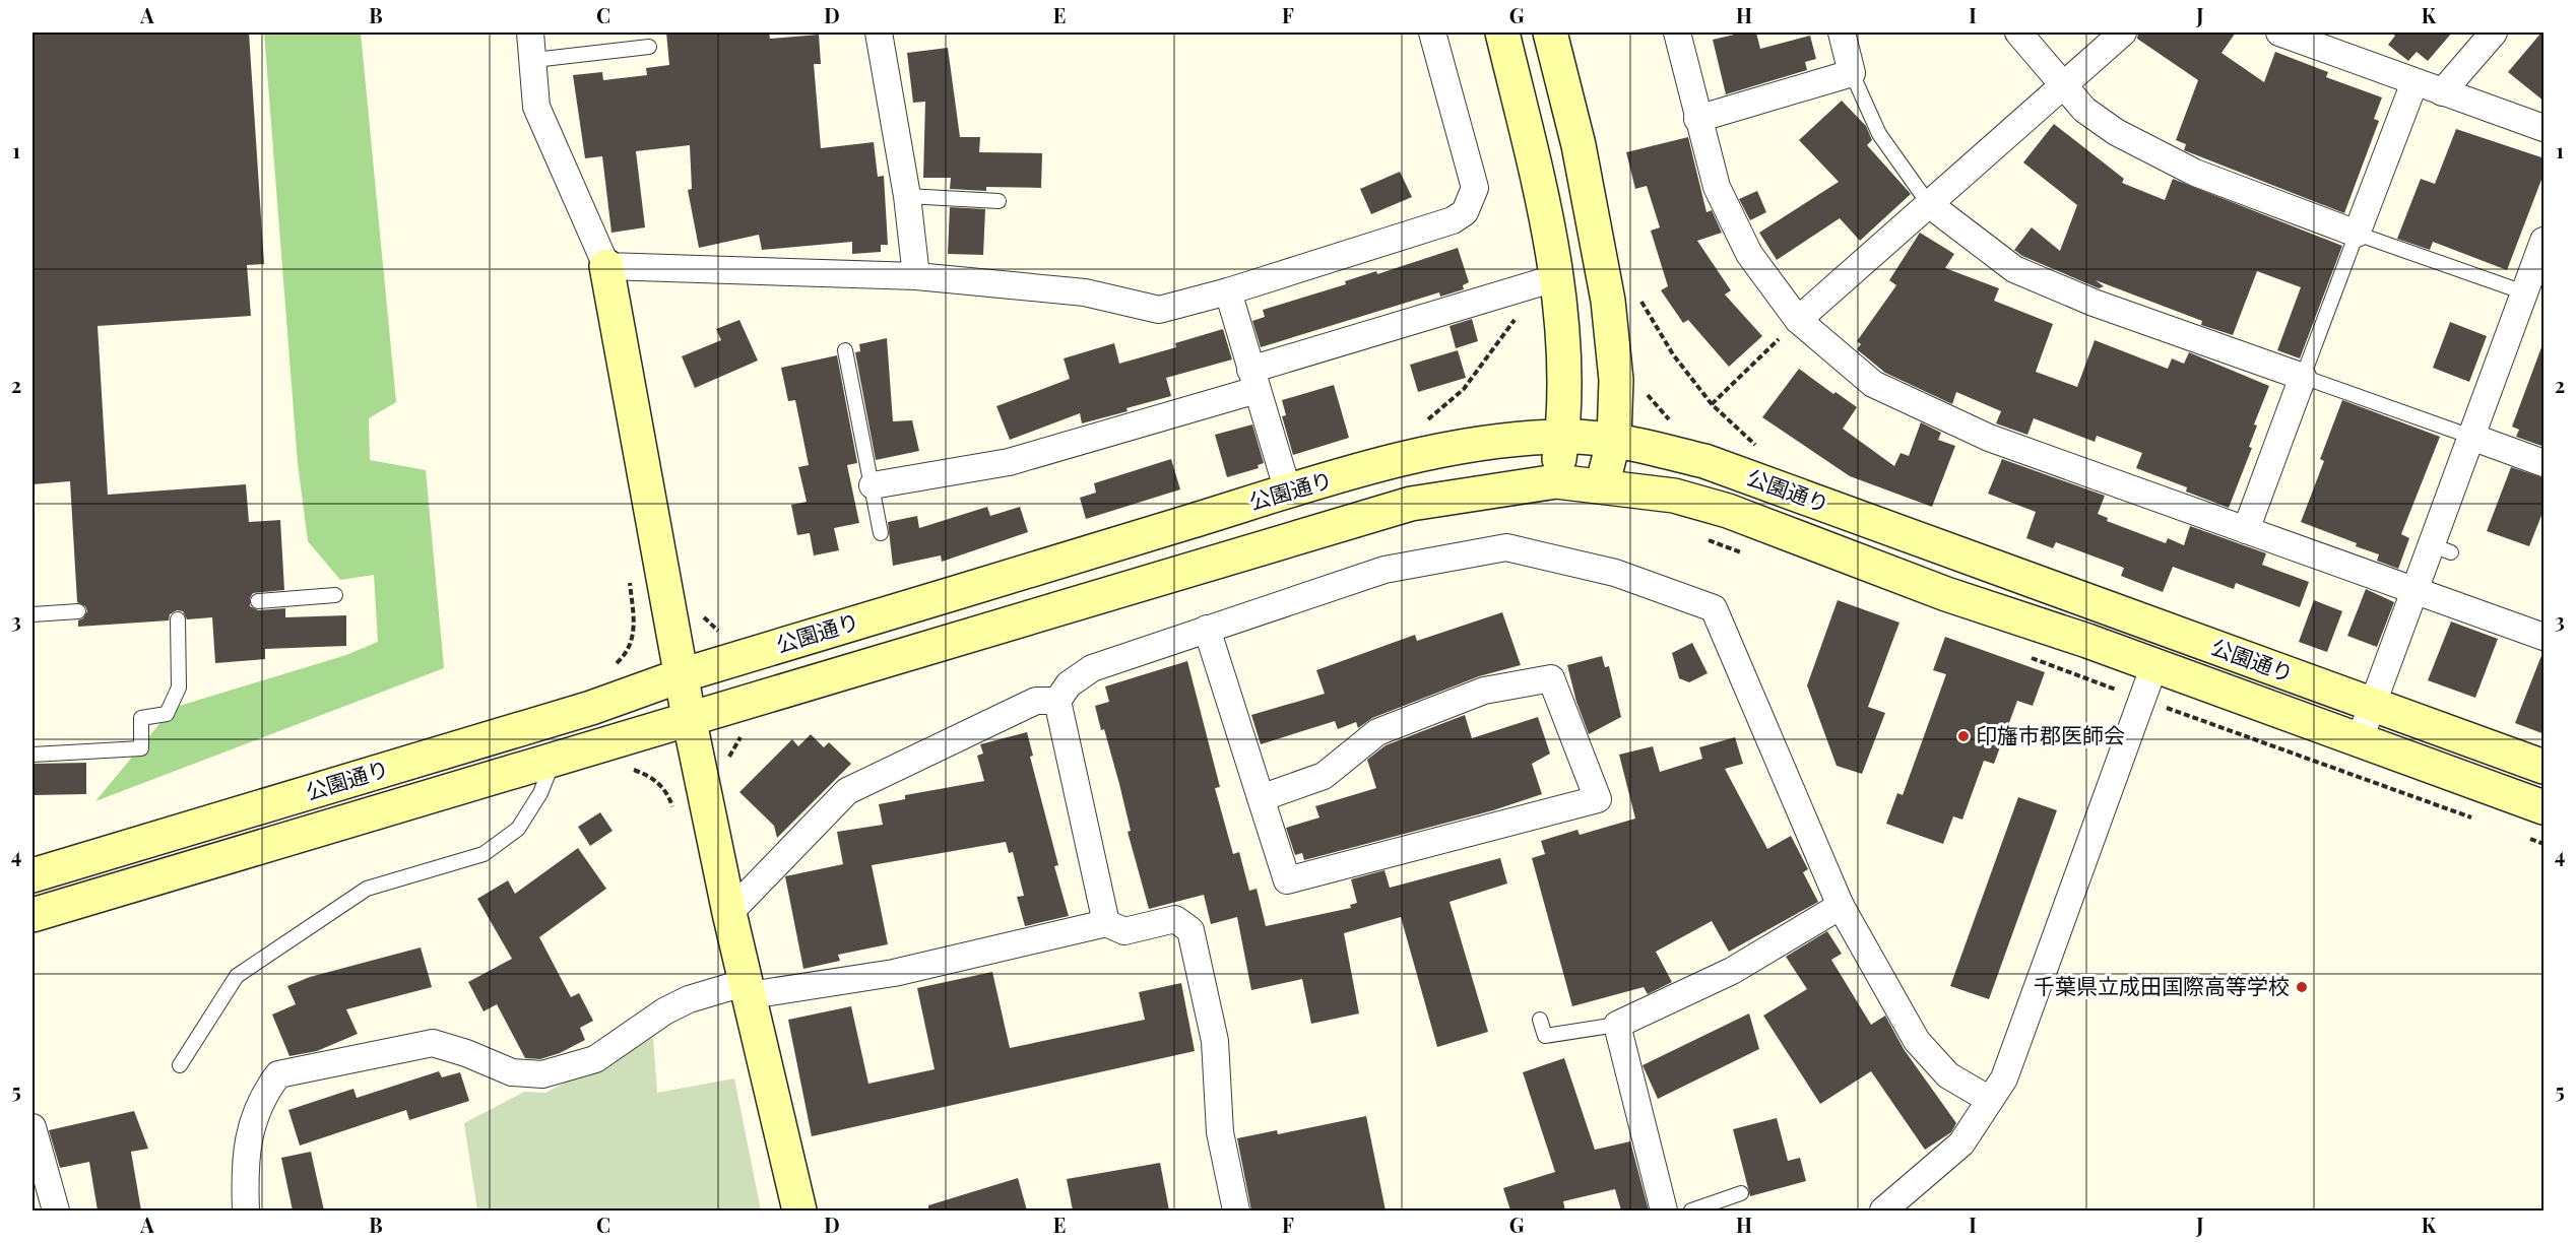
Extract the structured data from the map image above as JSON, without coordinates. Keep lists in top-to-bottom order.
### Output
{
  "streets": {
    "street": ["公園通り"]
  },
  "places": ["印旛市郡医師会", "千葉県立成田国際高等学校"],
  "grid": {
    "columns": [
      "A",
      "B",
      "C",
      "D",
      "E",
      "F",
      "G",
      "H",
      "I",
      "J",
      "K"
    ],
    "rows": [
      "1",
      "2",
      "3",
      "4",
      "5"
    ]
  }
}
